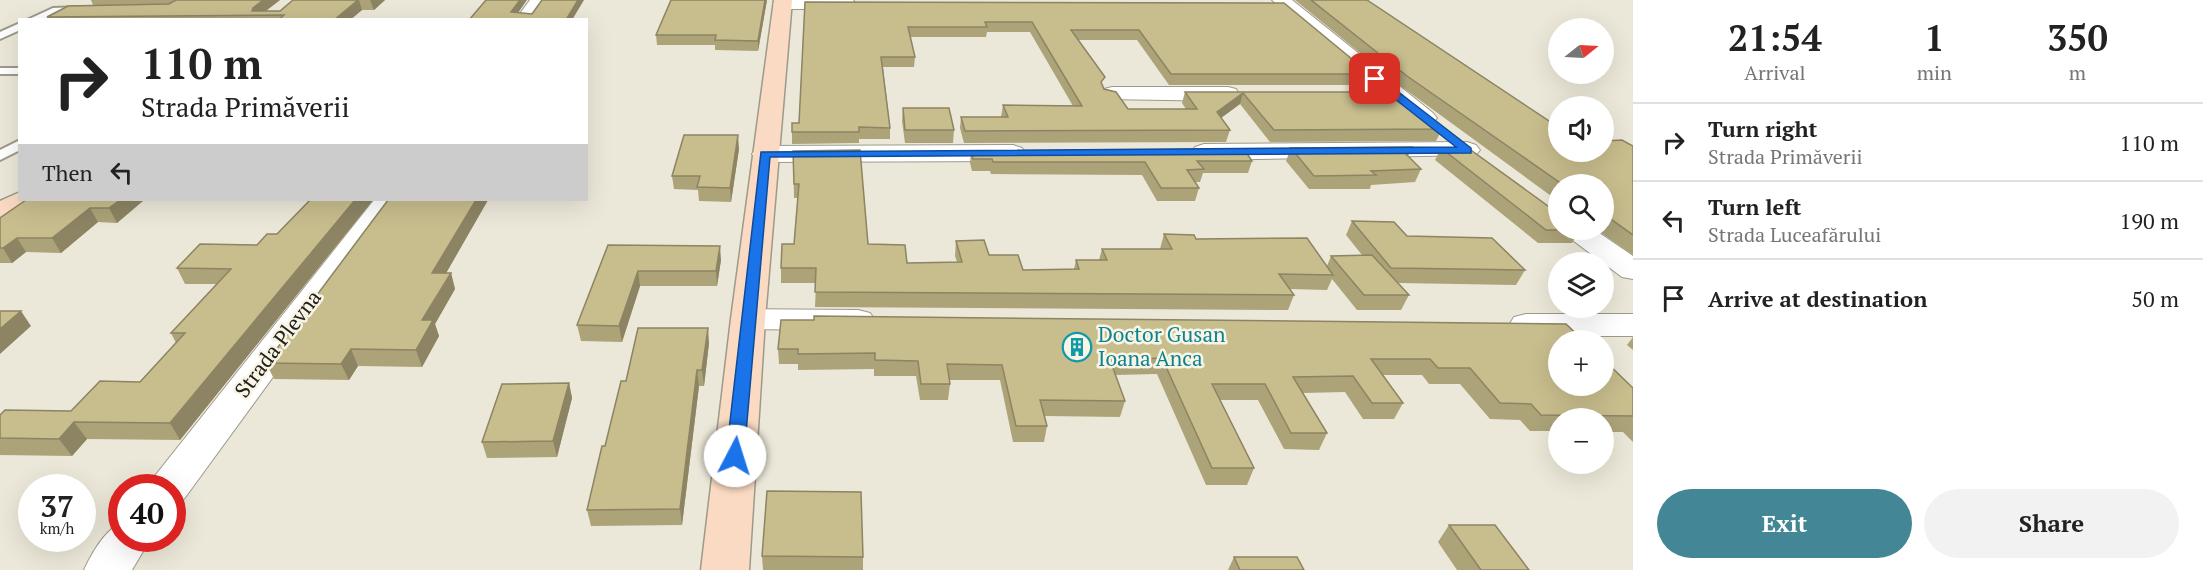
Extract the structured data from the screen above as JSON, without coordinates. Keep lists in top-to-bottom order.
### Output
{
  "streets": {
    "street": ["Strada Plevna"]
  },
  "places": {
    "building": ["Doctor Gusan Ioana Anca"]
  },
  "north": "right",
  "page": {
    "eta": [
      "21:54",
      "Arrival",
      "1",
      "min",
      "350",
      "m"
    ],
    "map_buttons": ["+", "−"],
    "turn": ["110 m", "Strada Primăverii"],
    "list": [
      {
        "name": "Turn right",
        "note": "Strada Primăverii",
        "value": "110 m"
      },
      {
        "name": "Turn left",
        "note": "Strada Luceafărului",
        "value": "190 m"
      },
      {
        "name": "Arrive at destination",
        "value": "50 m"
      }
    ],
    "then": "Then",
    "speed": "37 km/h",
    "limit": "40",
    "buttons": ["Exit", "Share"]
  }
}
